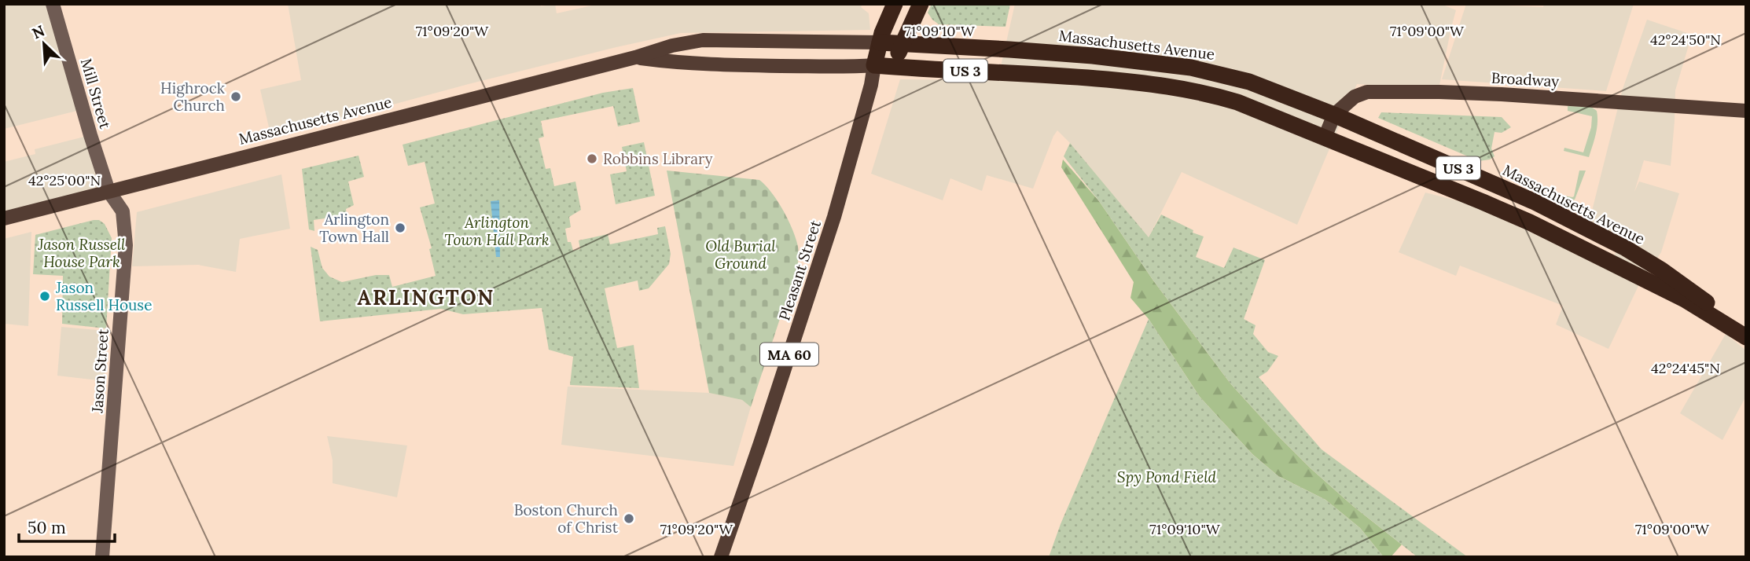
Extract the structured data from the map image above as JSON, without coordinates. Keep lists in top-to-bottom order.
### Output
{
  "streets": {
    "highway": ["Massachusetts Avenue", "US 3"],
    "main road": ["Broadway", "Pleasant Street", "MA 60"],
    "street": ["Mill Street", "Jason Street"]
  },
  "crossings": [
    ["Massachusetts Avenue", "Broadway"],
    ["Massachusetts Avenue", "Mill Street"],
    ["Massachusetts Avenue", "MA 60"],
    ["Massachusetts Avenue", "Jason Street"],
    ["Mill Street", "Jason Street"],
    ["Pleasant Street", "MA 60"]
  ],
  "districts": ["ARLINGTON"],
  "parks": [
    "Arlington Town Hall Park",
    "Jason Russell House Park",
    "Old Burial Ground",
    "Spy Pond Field"
  ],
  "places": [
    "Highrock Church",
    "Robbins Library",
    "Arlington Town Hall",
    "Jason Russell House",
    "Boston Church of Christ"
  ],
  "scale_bar": "50 m",
  "north": "top left",
  "coordinates": [
    "71°09'10\"W",
    "71°09'00\"W",
    "71°09'20\"W",
    "42°24'50\"N",
    "42°25'00\"N",
    "42°24'45\"N"
  ]
}
